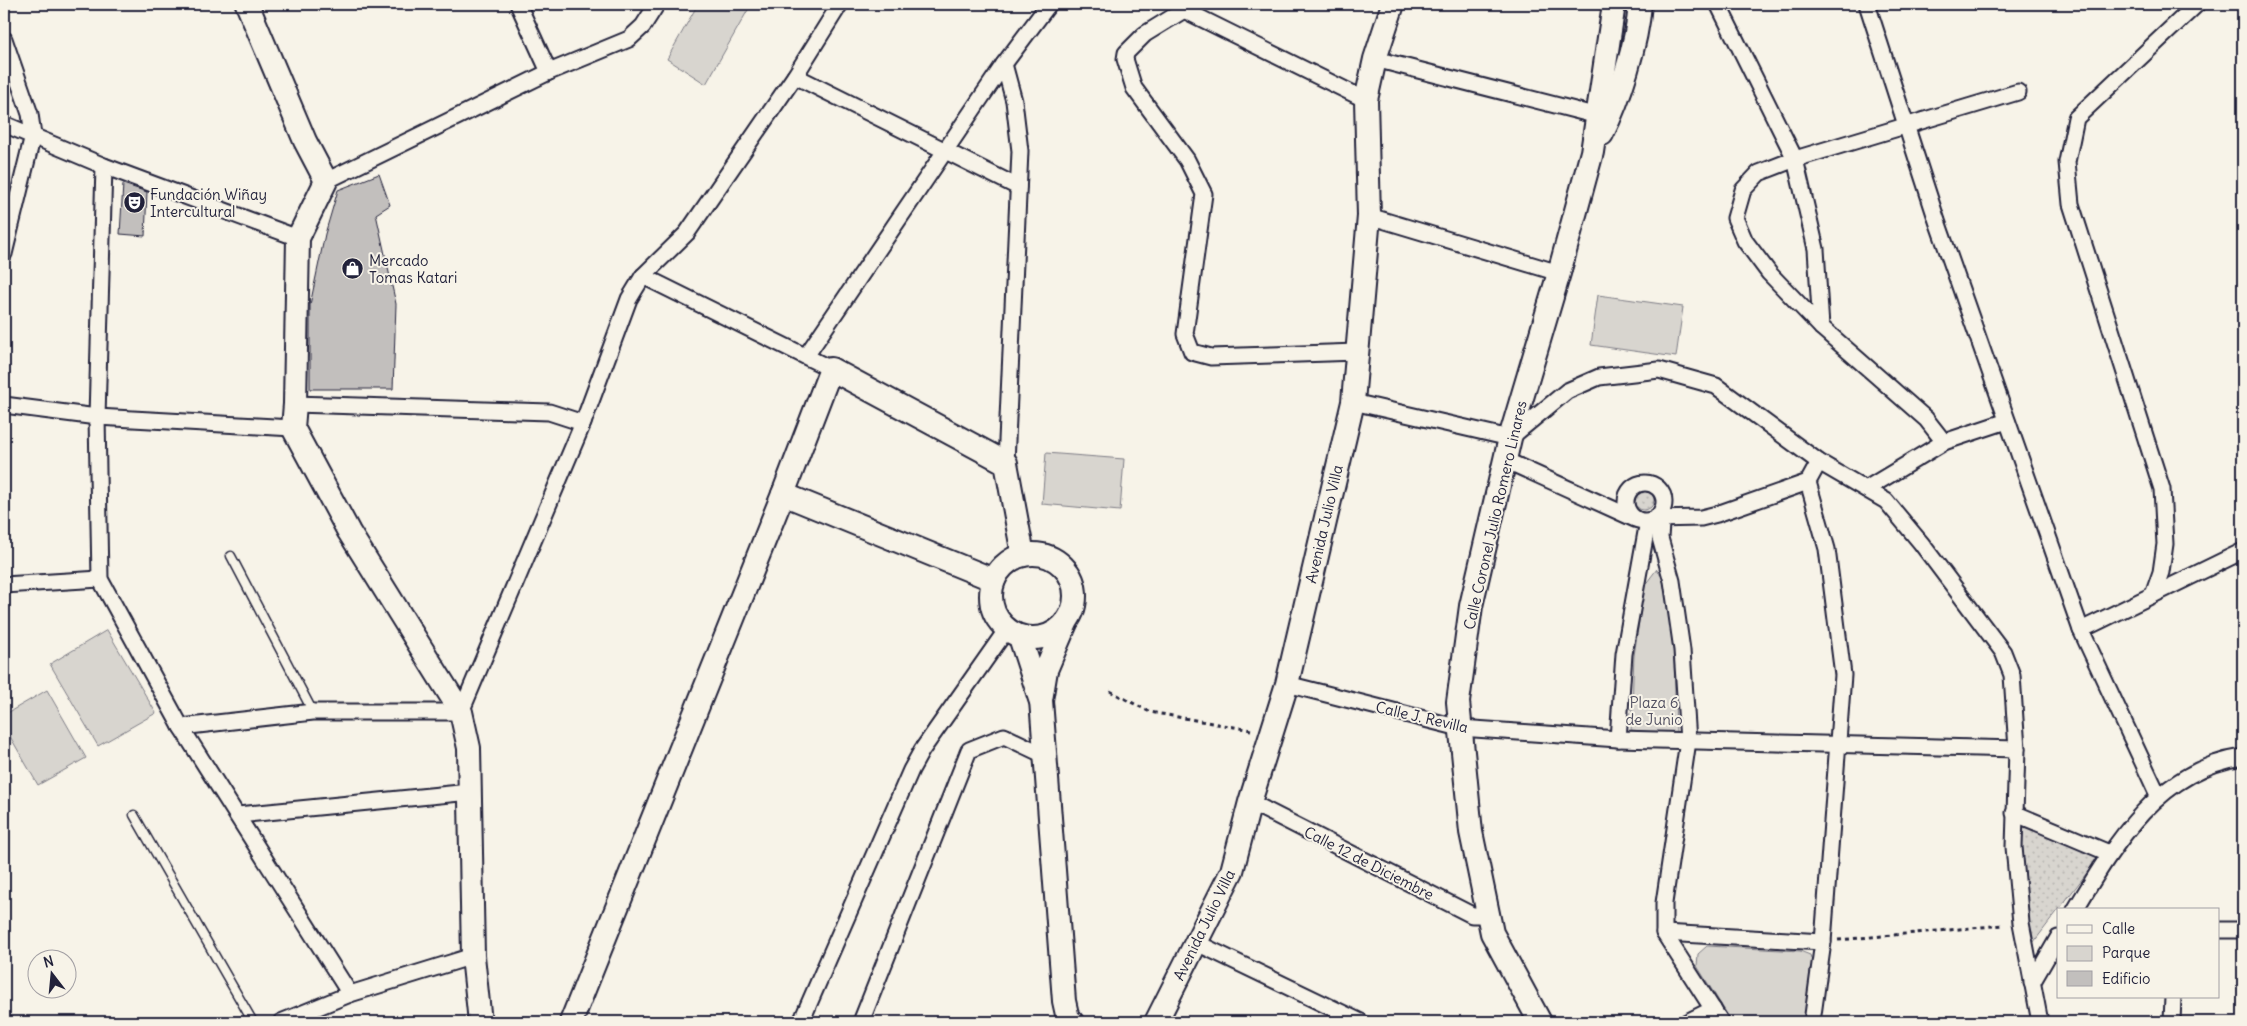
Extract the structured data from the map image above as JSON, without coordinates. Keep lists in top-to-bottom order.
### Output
{
  "streets": {
    "street": [
      "Calle Coronel Julio Romero Linares",
      "Avenida Julio Villa",
      "Calle J. Revilla",
      "Calle 12 de Diciembre"
    ]
  },
  "crossings": [
    ["Calle Coronel Julio Romero Linares", "Calle J. Revilla"],
    ["Calle Coronel Julio Romero Linares", "Calle 12 de Diciembre"],
    ["Avenida Julio Villa", "Calle J. Revilla"],
    ["Avenida Julio Villa", "Calle 12 de Diciembre"]
  ],
  "parks": ["Plaza 6 de Junio"],
  "places": {
    "theatre": ["Fundación Wiñay Intercultural"],
    "shop": ["Mercado Tomas Katari"]
  },
  "legend": ["Calle", "Parque", "Edificio"],
  "north": "top"
}
